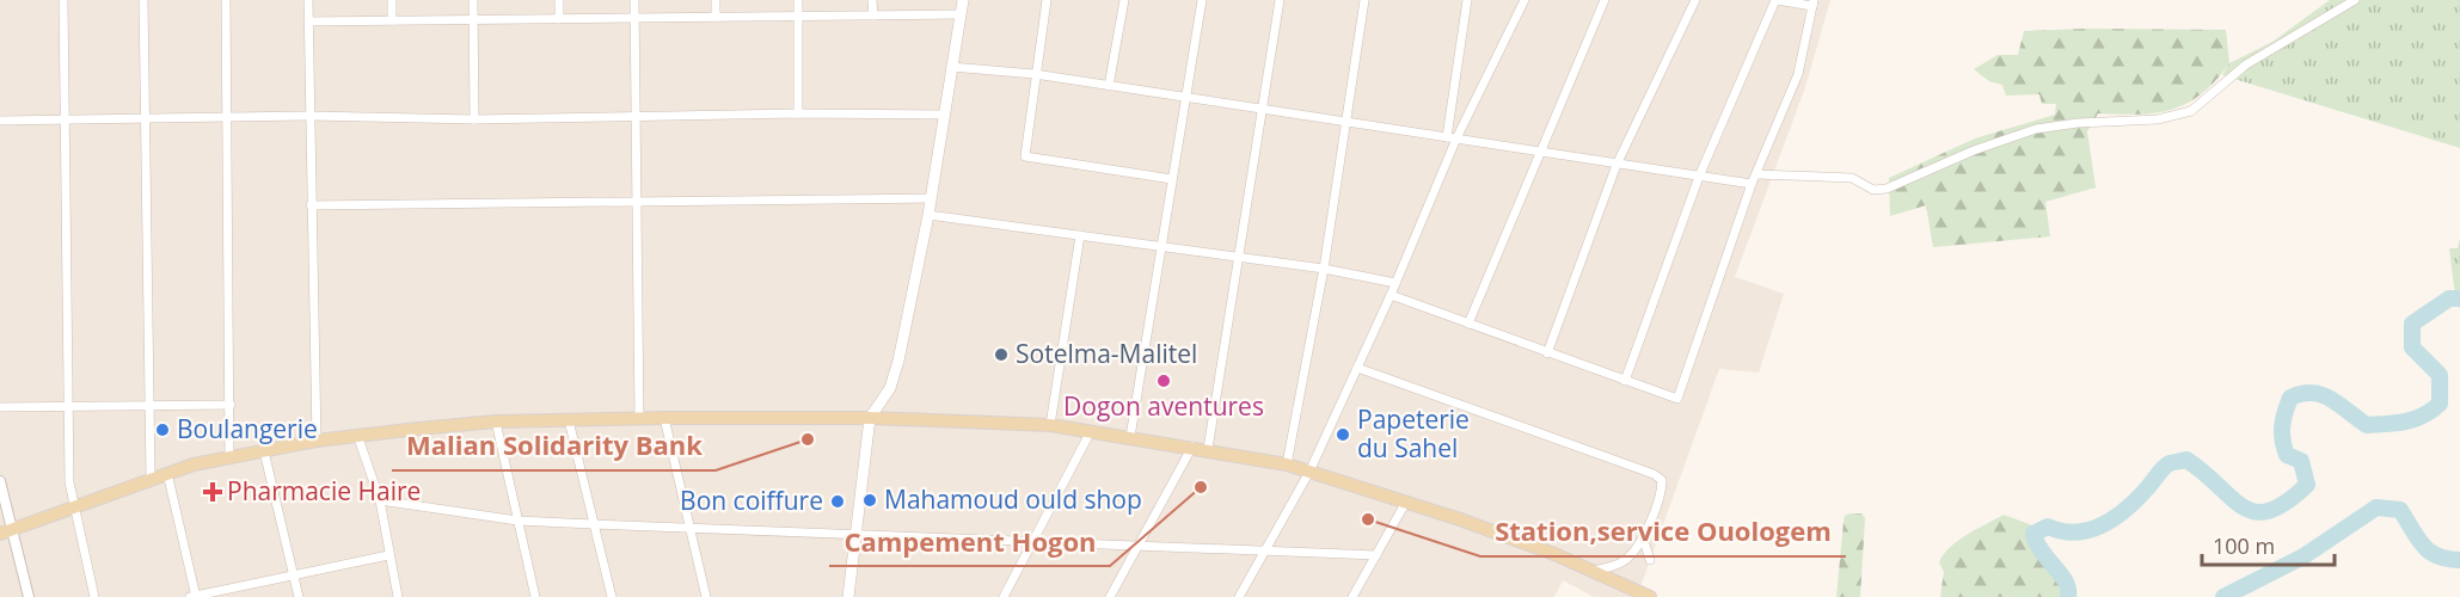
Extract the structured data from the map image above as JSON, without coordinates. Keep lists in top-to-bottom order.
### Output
{
  "places": {
    "other": [
      "Sotelma-Malitel",
      "Dogon aventures",
      "Boulangerie",
      "Papeterie du Sahel",
      "Malian Solidarity Bank",
      "Campement Hogon",
      "Mahamoud ould shop",
      "Bon coiffure",
      "Station,service Ouologem"
    ],
    "health": ["Pharmacie Haire"]
  },
  "scale_bar": "100 m"
}
